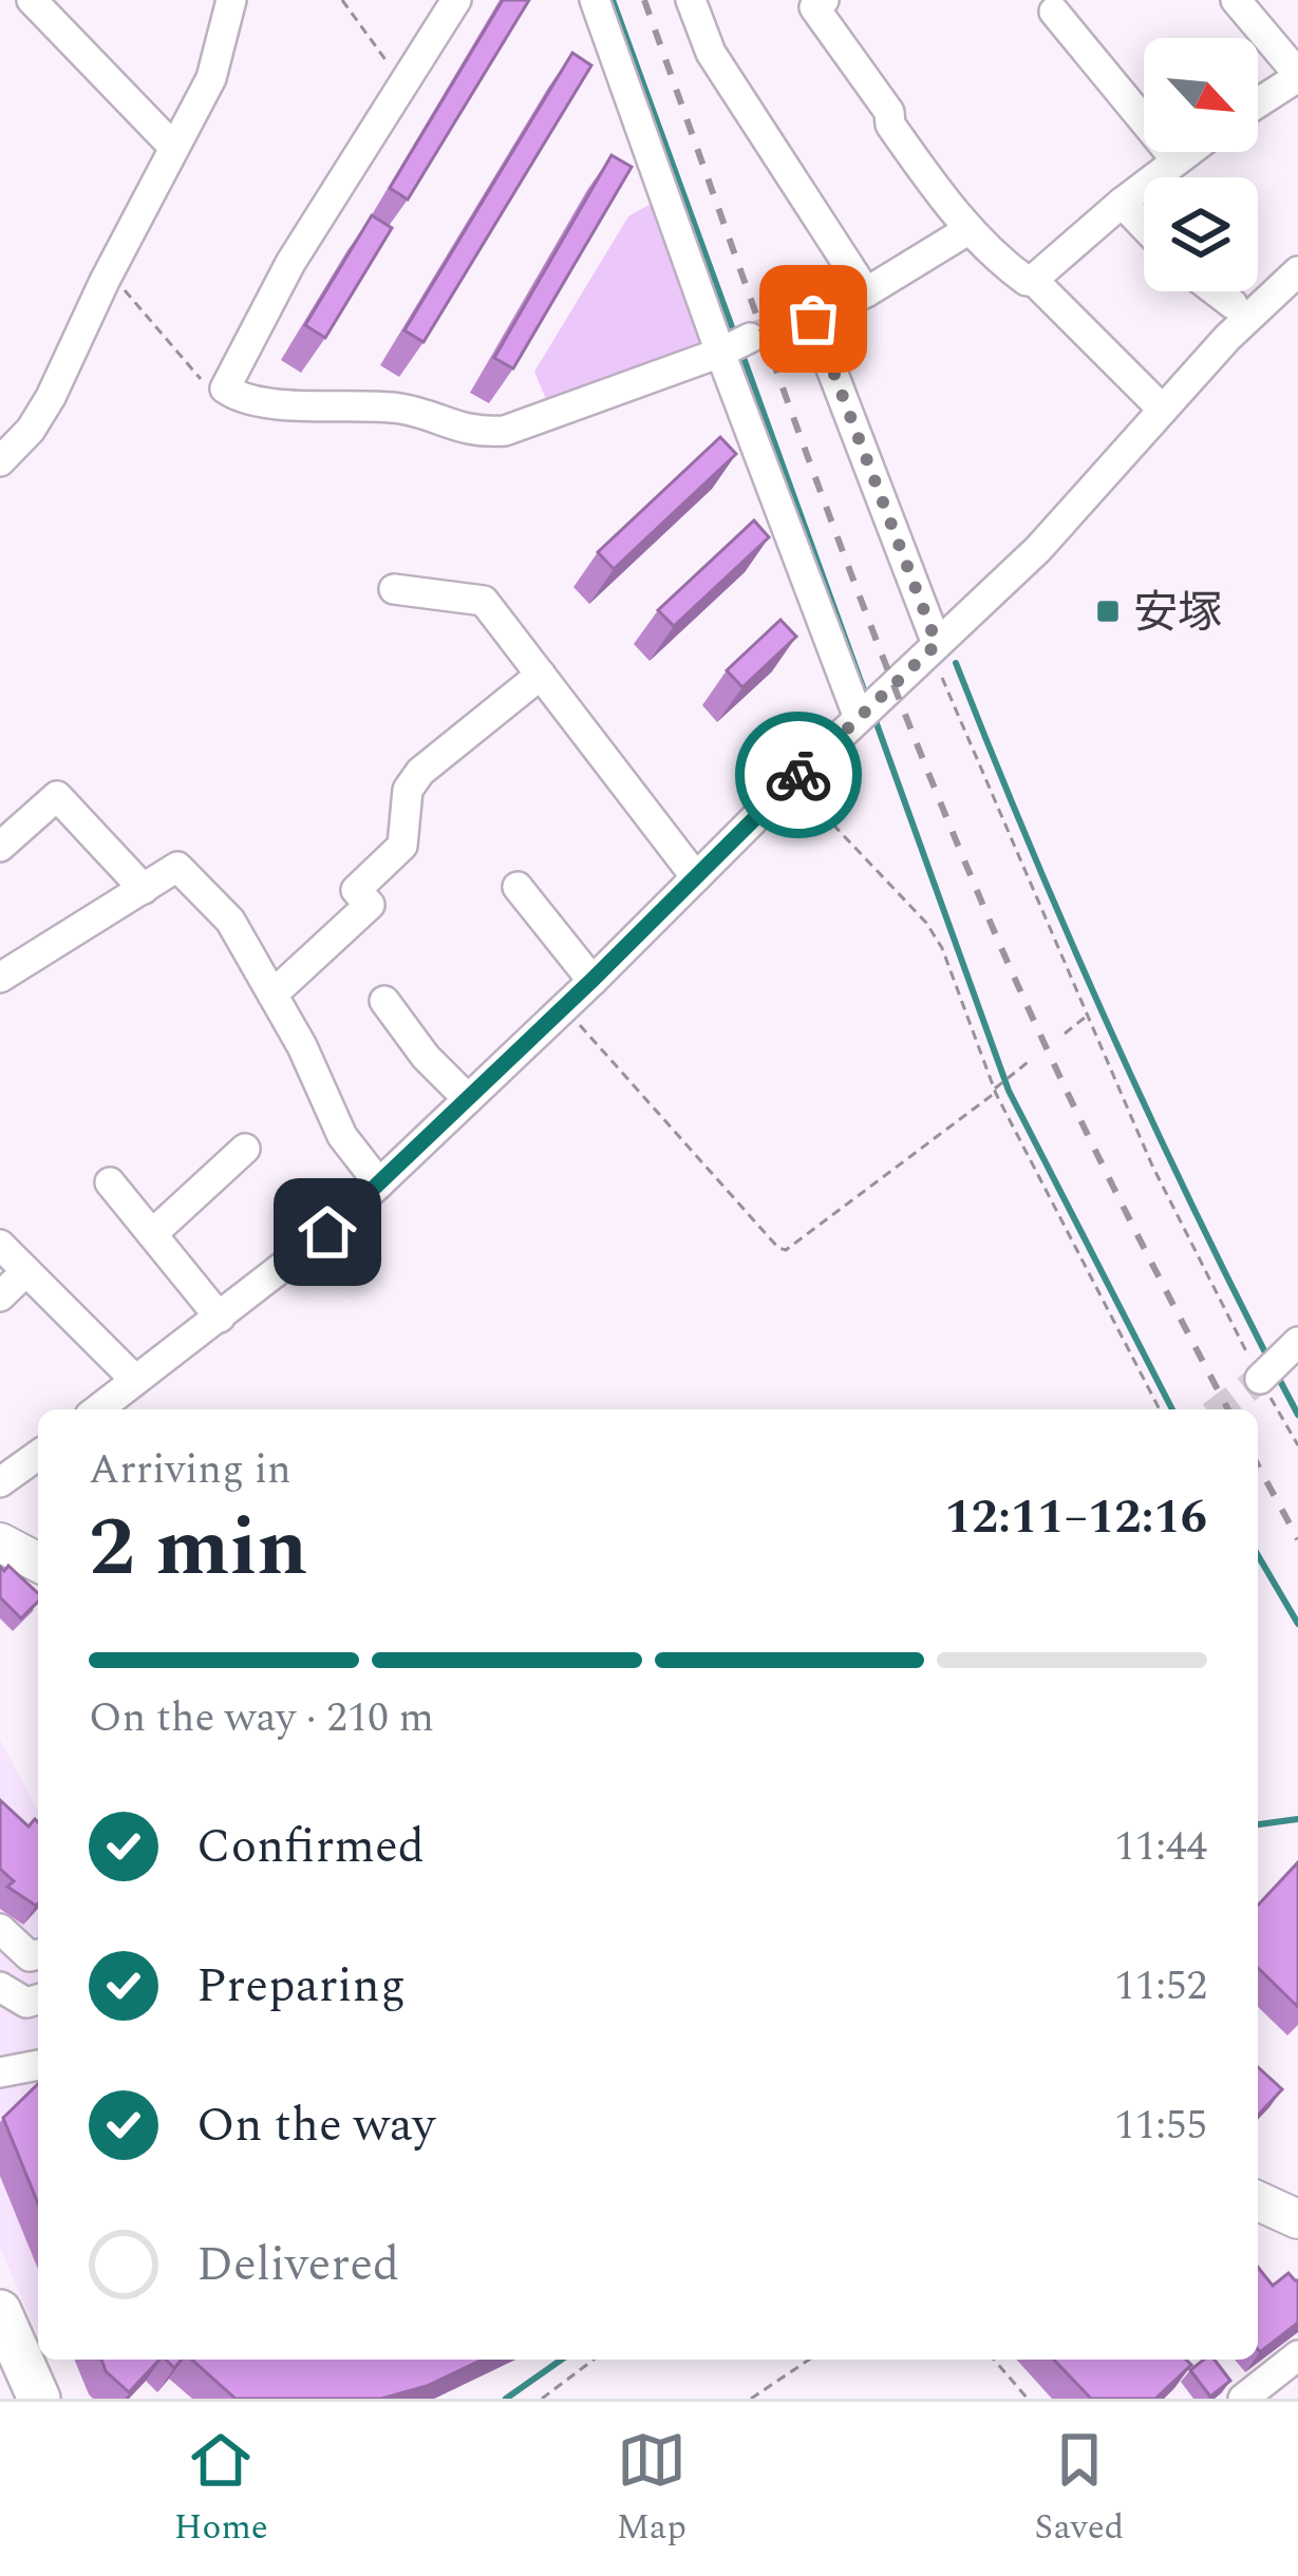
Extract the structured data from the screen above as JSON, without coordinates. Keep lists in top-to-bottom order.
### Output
{
  "places": {
    "transit": ["安塚"]
  },
  "north": "bottom right",
  "page": {
    "heading": ["2 min", "Arriving in", "12:11–12:16"],
    "bar": "On the way · 210 m",
    "list": [
      ["Confirmed", "11:44"],
      ["Preparing", "11:52"],
      ["On the way", "11:55"],
      "Delivered"
    ],
    "tabs": ["Home", "Map", "Saved"]
  }
}
